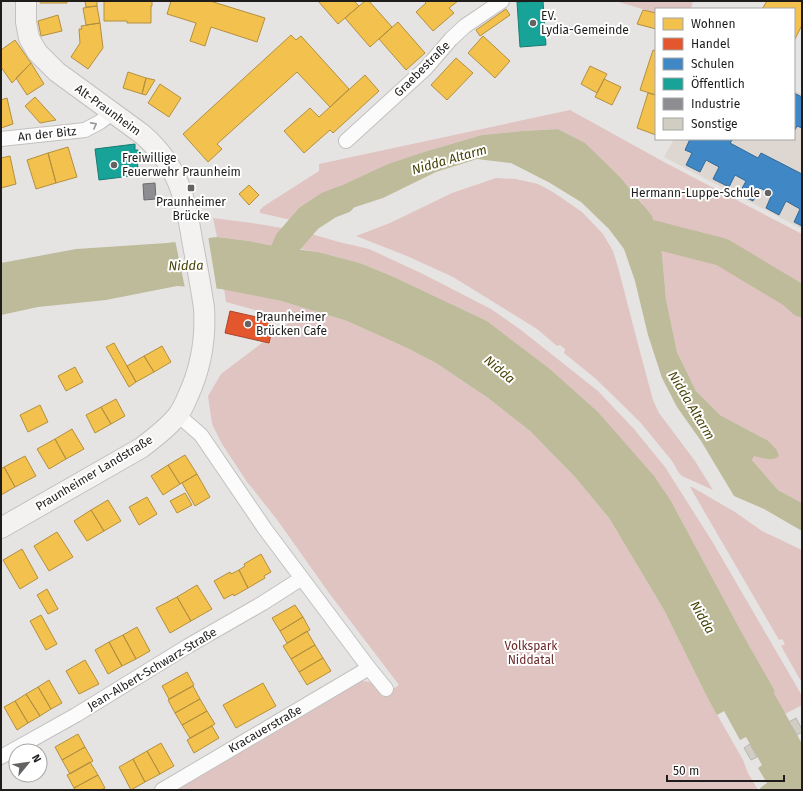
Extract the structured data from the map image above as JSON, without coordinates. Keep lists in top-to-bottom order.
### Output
{
  "streets": {
    "main road": ["Alt-Praunheim", "Praunheimer Landstraße"],
    "street": [
      "Graebestraße",
      "An der Bitz",
      "Jean-Albert-Schwarz-Straße",
      "Kracauerstraße"
    ]
  },
  "crossings": [
    ["Alt-Praunheim", "An der Bitz"],
    ["Alt-Praunheim", "Praunheimer Landstraße"]
  ],
  "one_way": ["An der Bitz"],
  "water": ["Nidda Altarm", "Nidda"],
  "parks": ["Volkspark Niddatal"],
  "places": {
    "other": [
      "EV. Lydia-Gemeinde",
      "Freiwillige Feuerwehr Praunheim",
      "Hermann-Luppe-Schule",
      "Praunheimer Brücken Cafe"
    ],
    "transit": ["Praunheimer Brücke"]
  },
  "legend": [
    "Wohnen",
    "Handel",
    "Schulen",
    "Öffentlich",
    "Industrie",
    "Sonstige"
  ],
  "scale_bar": "50 m",
  "north": "top right"
}
